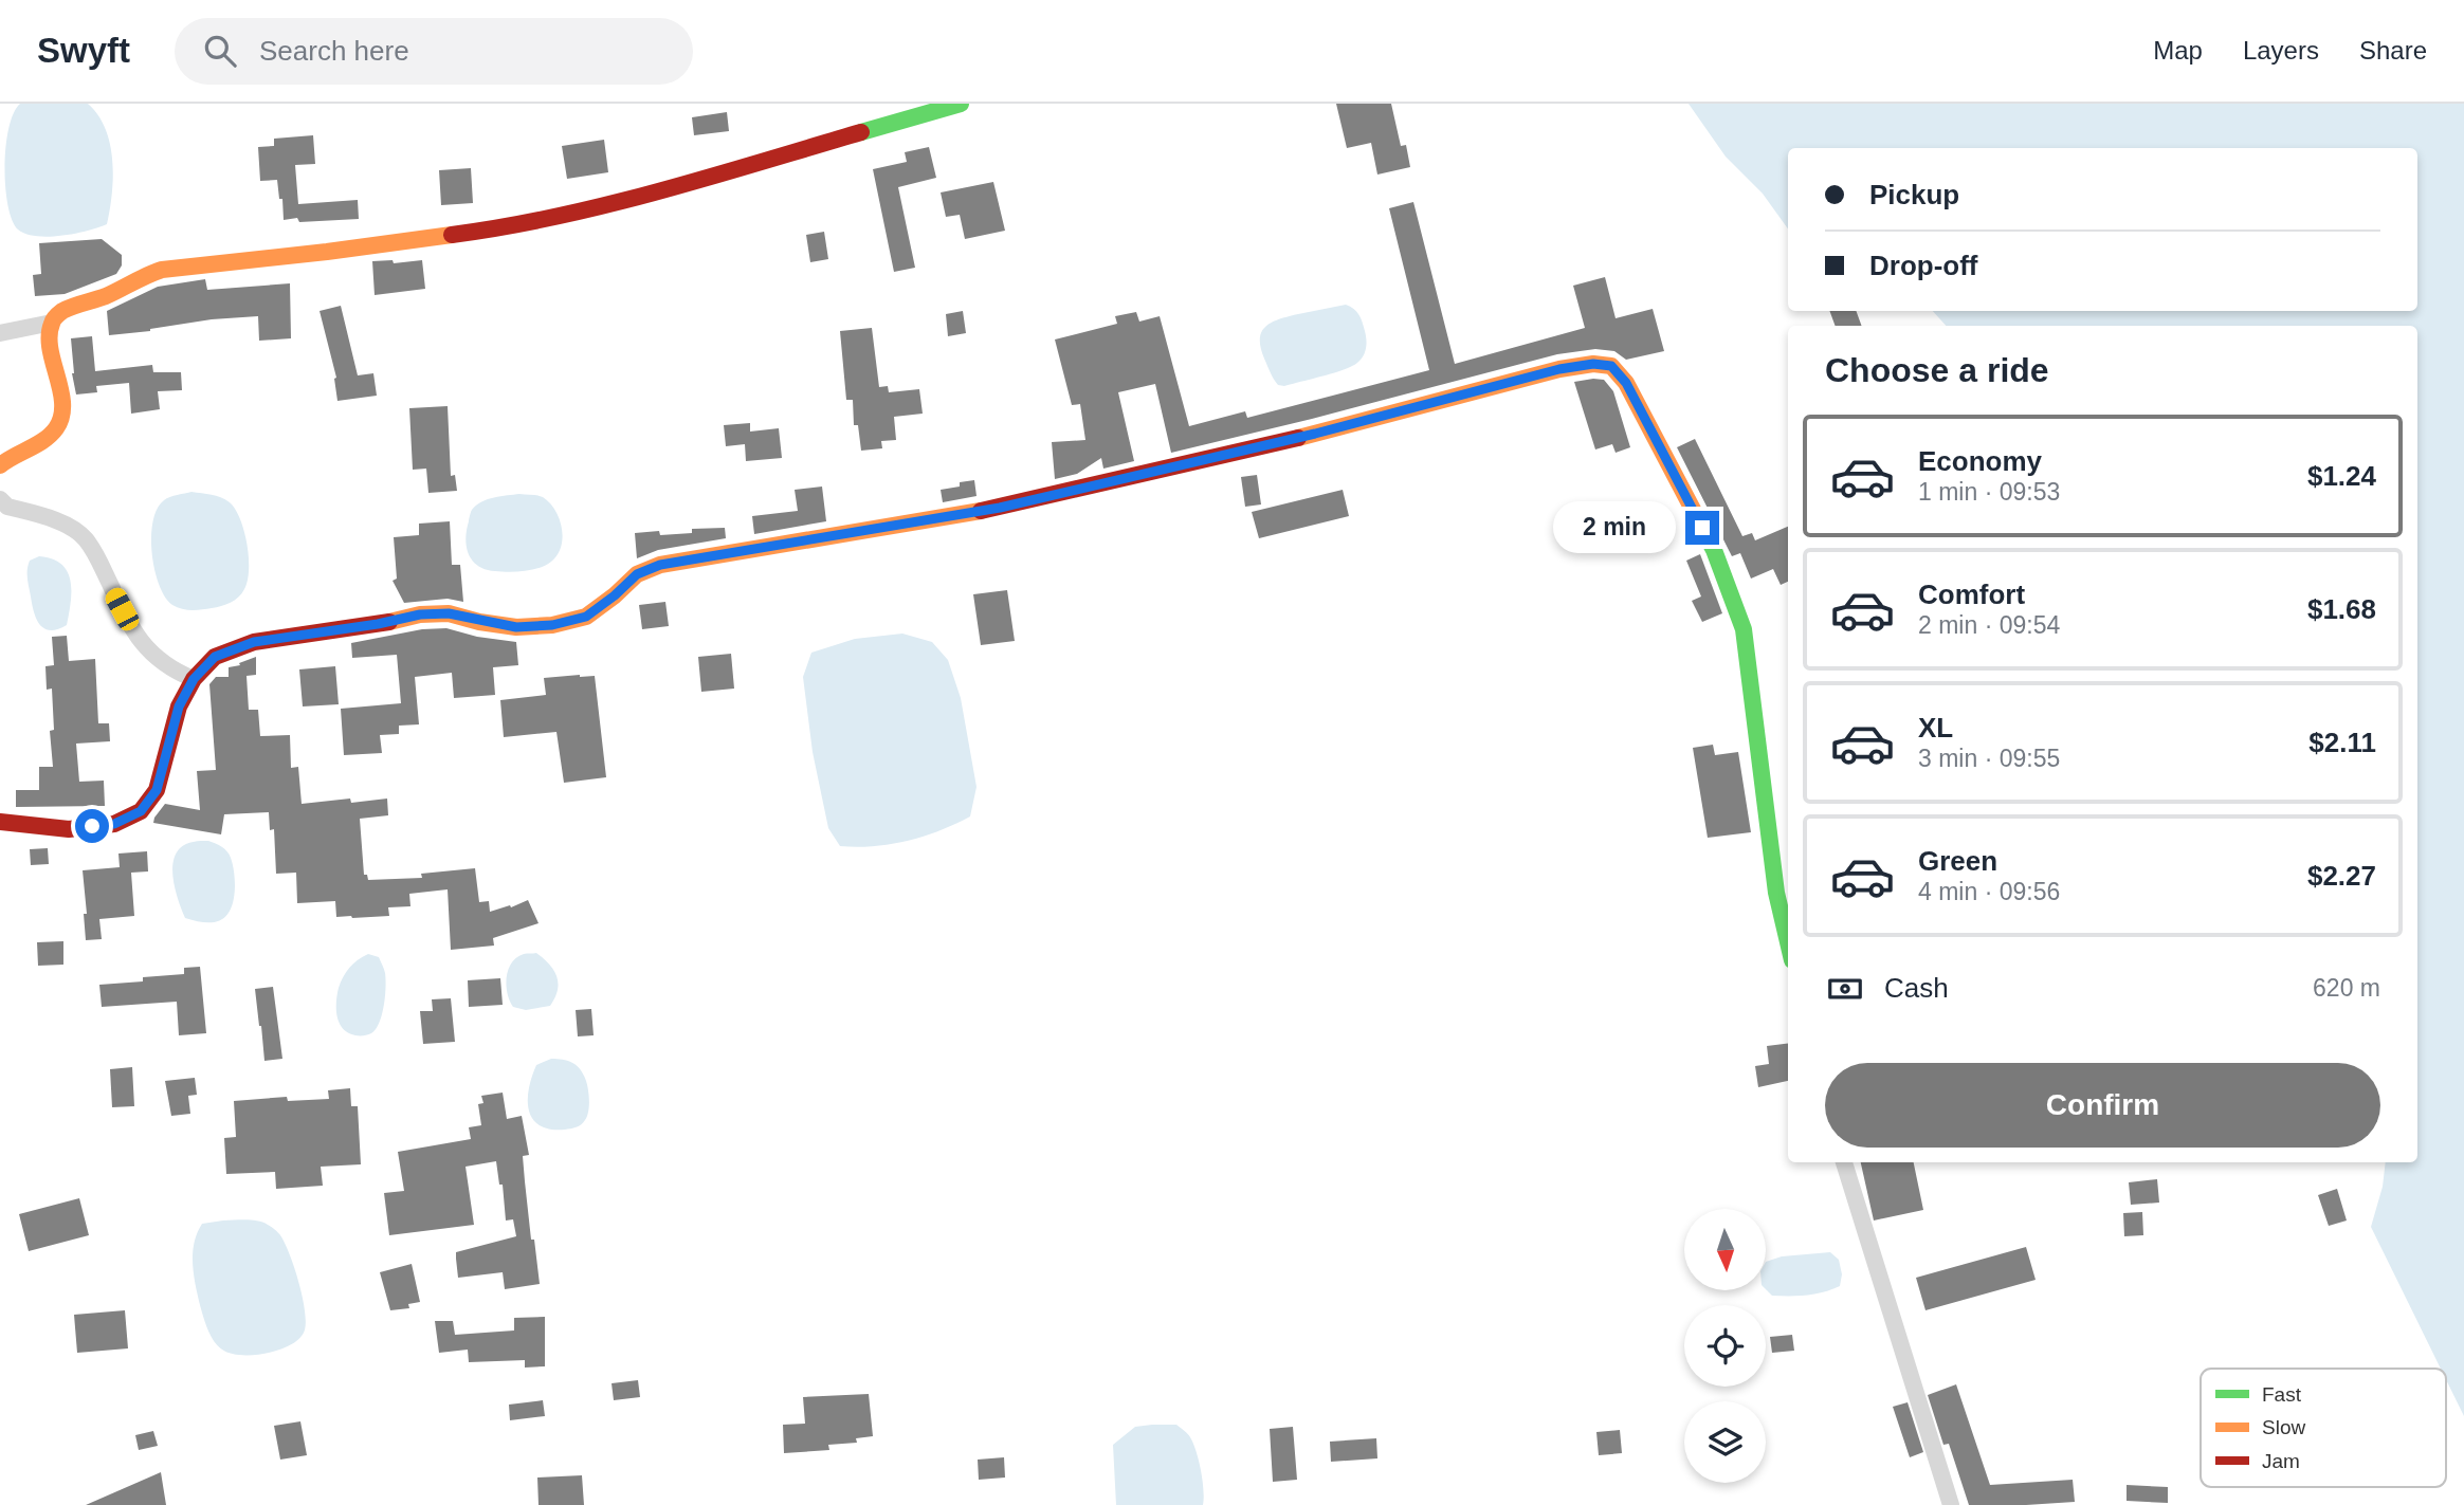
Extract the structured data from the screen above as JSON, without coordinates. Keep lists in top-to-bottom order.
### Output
{
  "legend": ["Fast", "Slow", "Jam"],
  "north": "bottom",
  "page": {
    "header": "Swyft",
    "search": "Search here",
    "nav": ["Map", "Layers", "Share"],
    "banner": ["Pickup", "Drop-off"],
    "heading": "Choose a ride",
    "list": [
      {
        "name": "Economy",
        "note": "1 min · 09:53",
        "value": "$1.24"
      },
      {
        "name": "Comfort",
        "note": "2 min · 09:54",
        "value": "$1.68"
      },
      {
        "name": "XL",
        "note": "3 min · 09:55",
        "value": "$2.11"
      },
      {
        "name": "Green",
        "note": "4 min · 09:56",
        "value": "$2.27"
      }
    ],
    "bubble": "2 min",
    "pay": ["Cash", "620 m"],
    "buttons": "Confirm"
  }
}
